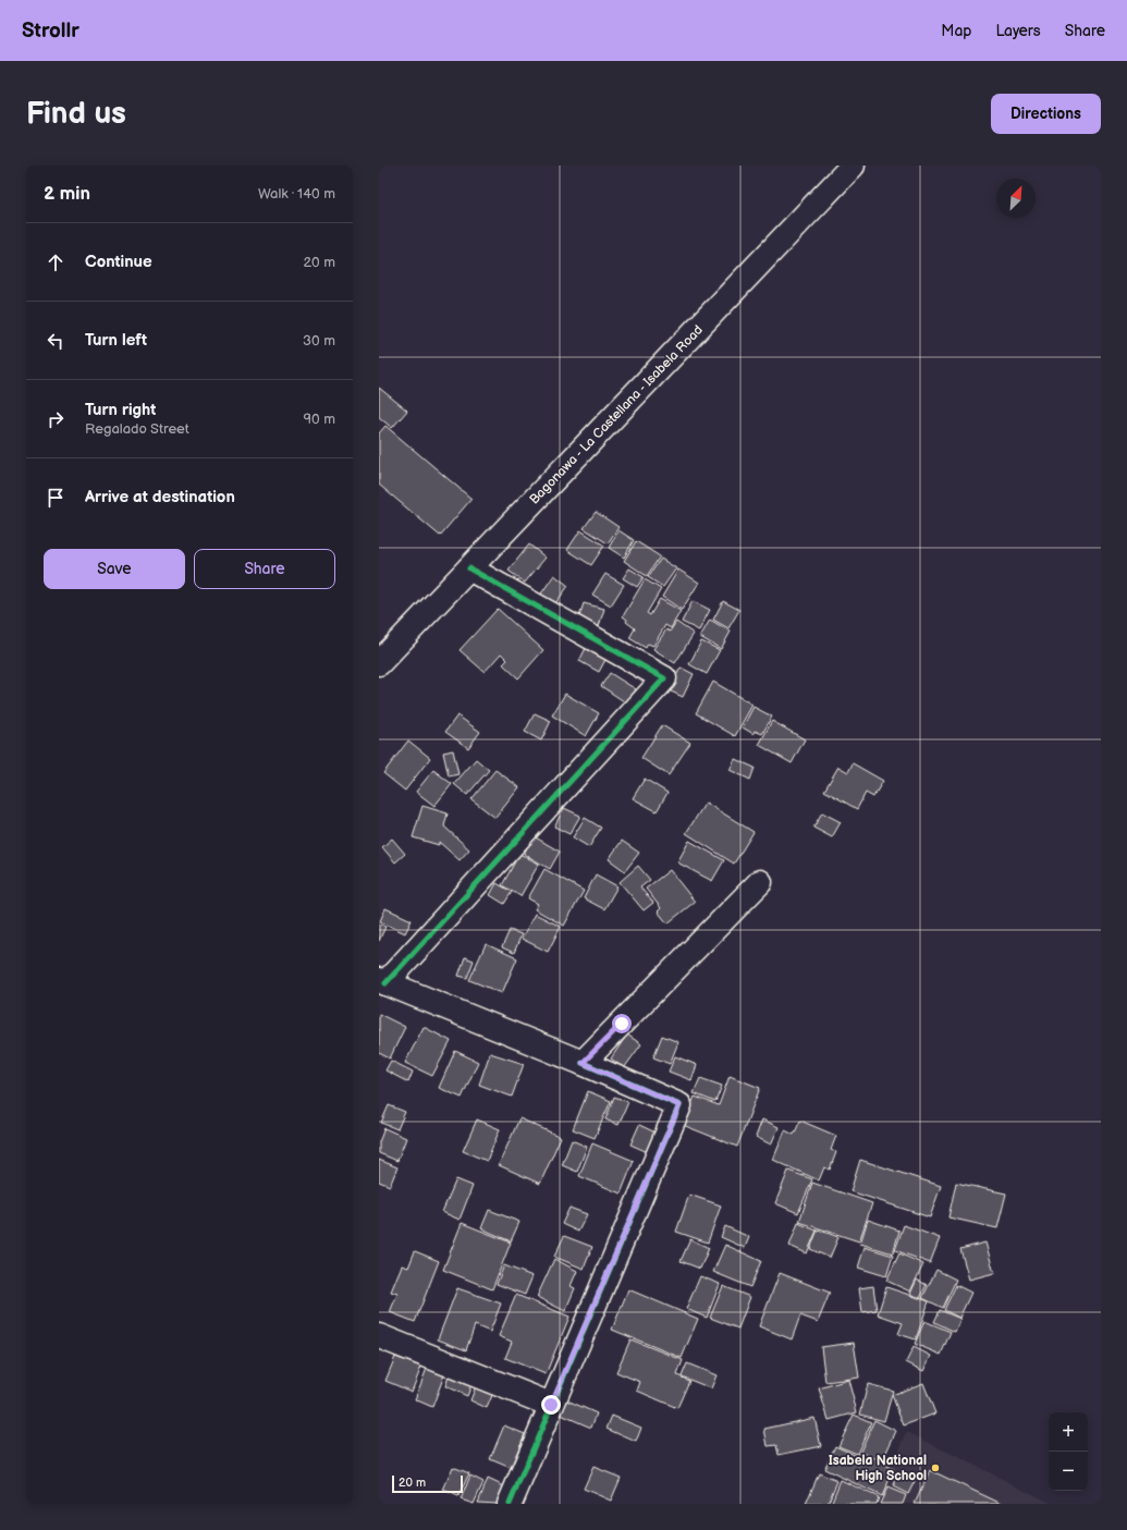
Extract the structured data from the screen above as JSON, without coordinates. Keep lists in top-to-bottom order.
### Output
{
  "streets": {
    "street": ["Bagonawa - La Castellana - Isabela Road"]
  },
  "places": ["Isabela National High School"],
  "scale_bar": "20 m",
  "north": "top right",
  "page": {
    "header": "Strollr",
    "nav": ["Map", "Layers", "Share"],
    "buttons": [
      "Directions",
      ["Save", "Share"]
    ],
    "title": "Find us",
    "heading": ["2 min", "Walk · 140 m"],
    "list": [
      ["Continue", "20 m"],
      ["Turn left", "30 m"],
      ["Turn right", "Regalado Street", "90 m"],
      "Arrive at destination"
    ],
    "map_buttons": ["+", "−"],
    "scale": "20 m"
  }
}
